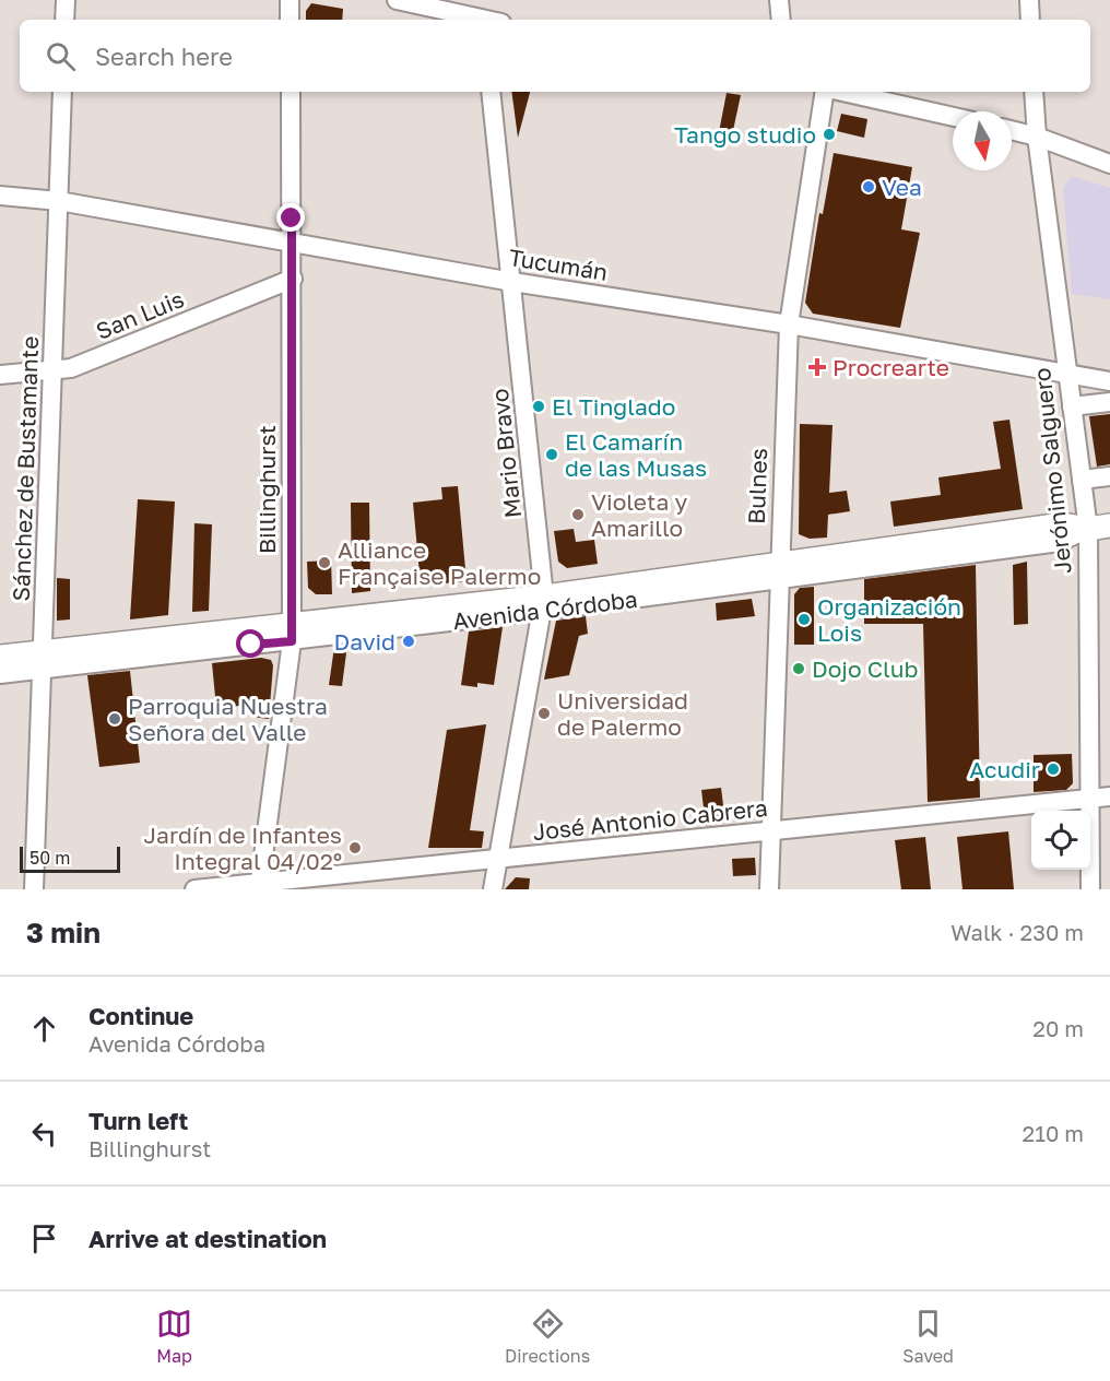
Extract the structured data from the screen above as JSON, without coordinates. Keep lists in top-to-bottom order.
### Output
{
  "streets": {
    "main road": ["Avenida Córdoba"],
    "street": [
      "Tucumán",
      "San Luis",
      "Mario Bravo",
      "Sánchez de Bustamante",
      "Jerónimo Salguero",
      "Bulnes",
      "Billinghurst",
      "José Antonio Cabrera"
    ]
  },
  "crossings": [
    ["Tucumán", "Mario Bravo"],
    ["Tucumán", "Sánchez de Bustamante"],
    ["Tucumán", "Jerónimo Salguero"],
    ["Tucumán", "Bulnes"],
    ["Tucumán", "Billinghurst"],
    ["San Luis", "Sánchez de Bustamante"],
    ["San Luis", "Billinghurst"],
    ["Mario Bravo", "Avenida Córdoba"],
    ["Mario Bravo", "José Antonio Cabrera"],
    ["Sánchez de Bustamante", "Avenida Córdoba"],
    ["Jerónimo Salguero", "Avenida Córdoba"],
    ["Jerónimo Salguero", "José Antonio Cabrera"],
    ["Bulnes", "Avenida Córdoba"],
    ["Bulnes", "José Antonio Cabrera"],
    ["Billinghurst", "Avenida Córdoba"],
    ["Billinghurst", "José Antonio Cabrera"]
  ],
  "places": {
    "other": [
      "Tango studio",
      "Vea",
      "El Tinglado",
      "El Camarín de las Musas",
      "Violeta y Amarillo",
      "Alliance Française Palermo",
      "Organización Lois",
      "David",
      "Dojo Club",
      "Universidad de Palermo",
      "Parroquia Nuestra Señora del Valle",
      "Acudir",
      "Jardín de Infantes Integral 04/02º"
    ],
    "health": ["Procrearte"]
  },
  "scale_bar": "50 m",
  "north": "bottom",
  "page": {
    "search": "Search here",
    "scale": "50 m",
    "heading": ["3 min", "Walk · 230 m"],
    "list": [
      ["Continue", "Avenida Córdoba", "20 m"],
      ["Turn left", "Billinghurst", "210 m"],
      "Arrive at destination"
    ],
    "nav": ["Map", "Directions", "Saved"]
  }
}
